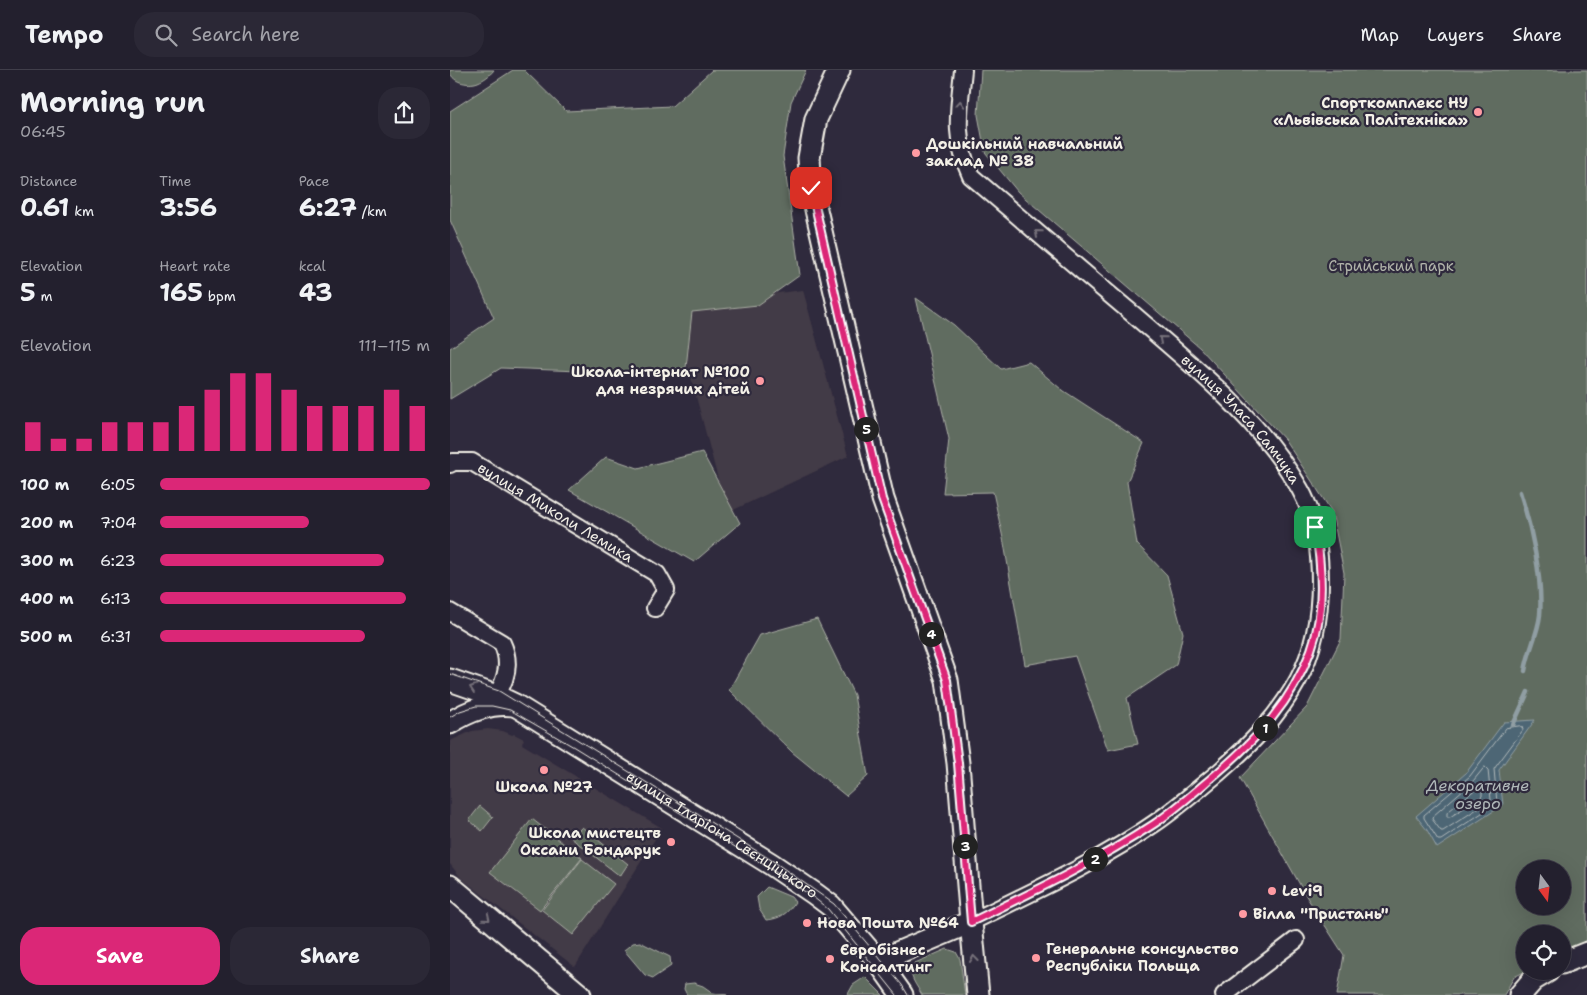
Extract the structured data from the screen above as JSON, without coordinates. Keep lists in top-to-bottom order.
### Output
{
  "streets": {
    "main road": ["вулиця Уласа Самчука", "вулиця Іларіона Свєнціцького"],
    "street": ["вулиця Миколи Лемика"]
  },
  "crossings": [
    ["вулиця Уласа Самчука", "вулиця Іларіона Свєнціцького"]
  ],
  "water": ["Декоративне озеро"],
  "parks": ["Стрийський парк"],
  "places": [
    "Спорткомплекс НУ «Львівська Політехніка»",
    "Дошкільний навчальний заклад № 38",
    "Школа-інтернат №100 для незрячих дітей",
    "Школа №27",
    "Школа мистецтв Оксани Бондарук",
    "Levi9",
    "Вілла \"Пристань\"",
    "Нова Пошта №64",
    "Генеральне консульство Республіки Польща",
    "Євробізнес Консалтинг"
  ],
  "north": "bottom",
  "page": {
    "header": "Tempo",
    "search": "Search here",
    "nav": ["Map", "Layers", "Share"],
    "heading": ["Morning run", "06:45"],
    "stats": [
      ["Distance", "0.61 km"],
      ["Time", "3:56"],
      ["Pace", "6:27 /km"],
      ["Elevation", "5 m"],
      ["Heart rate", "165 bpm"],
      ["kcal", "43"]
    ],
    "chart": ["Elevation", "111–115 m"],
    "pins": [
      "5",
      "4",
      "1",
      "3",
      "2"
    ],
    "list": [
      {
        "name": "100 m",
        "note": "6:05"
      },
      {
        "name": "200 m",
        "note": "7:04"
      },
      {
        "name": "300 m",
        "note": "6:23"
      },
      {
        "name": "400 m",
        "note": "6:13"
      },
      {
        "name": "500 m",
        "note": "6:31"
      }
    ],
    "buttons": ["Save", "Share"]
  }
}
